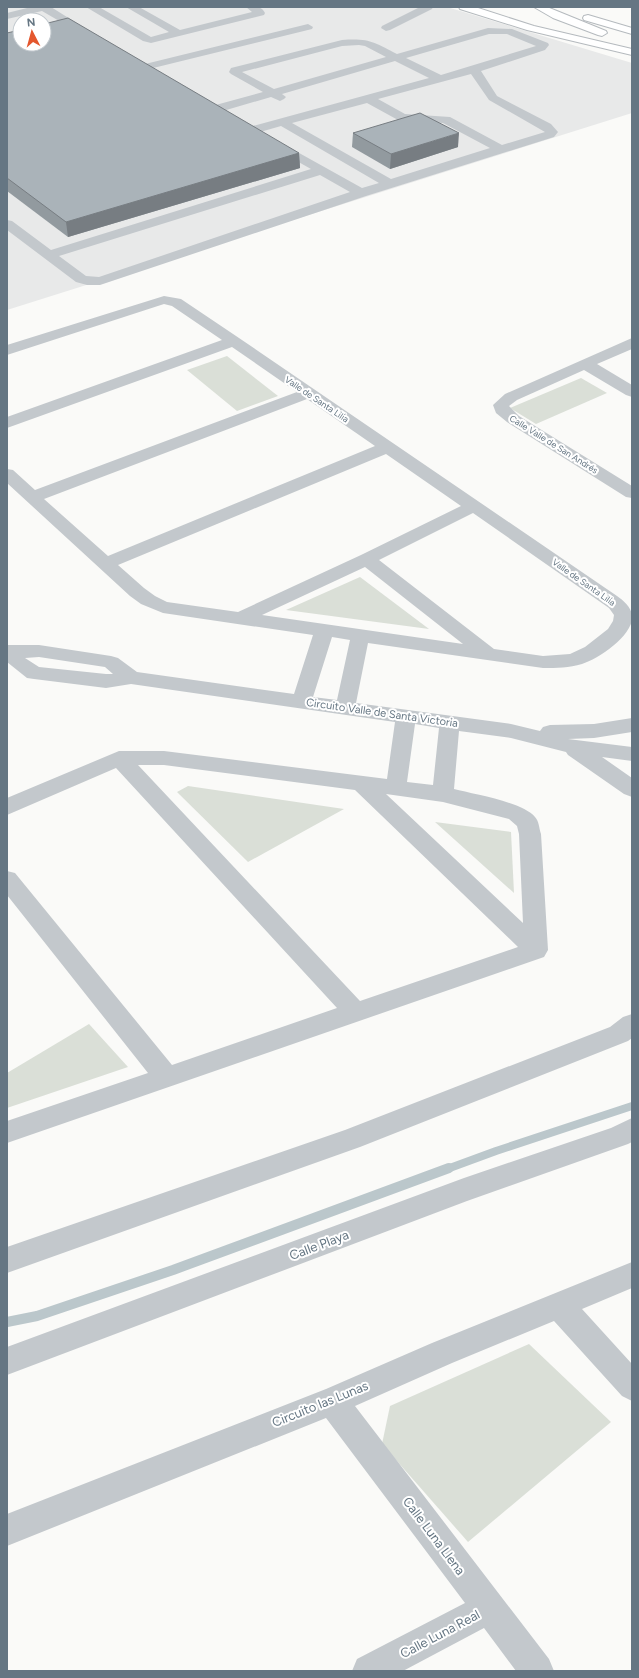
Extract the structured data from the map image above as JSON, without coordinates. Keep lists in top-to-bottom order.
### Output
{
  "streets": {
    "street": [
      "Valle de Santa Lilia",
      "Calle Valle de San Andrés",
      "Circuito Valle de Santa Victoria",
      "Calle Playa",
      "Circuito las Lunas",
      "Calle Luna Llena",
      "Calle Luna Real"
    ]
  },
  "crossings": [
    ["Circuito las Lunas", "Calle Luna Llena"],
    ["Calle Luna Llena", "Calle Luna Real"]
  ],
  "north": "top"
}
